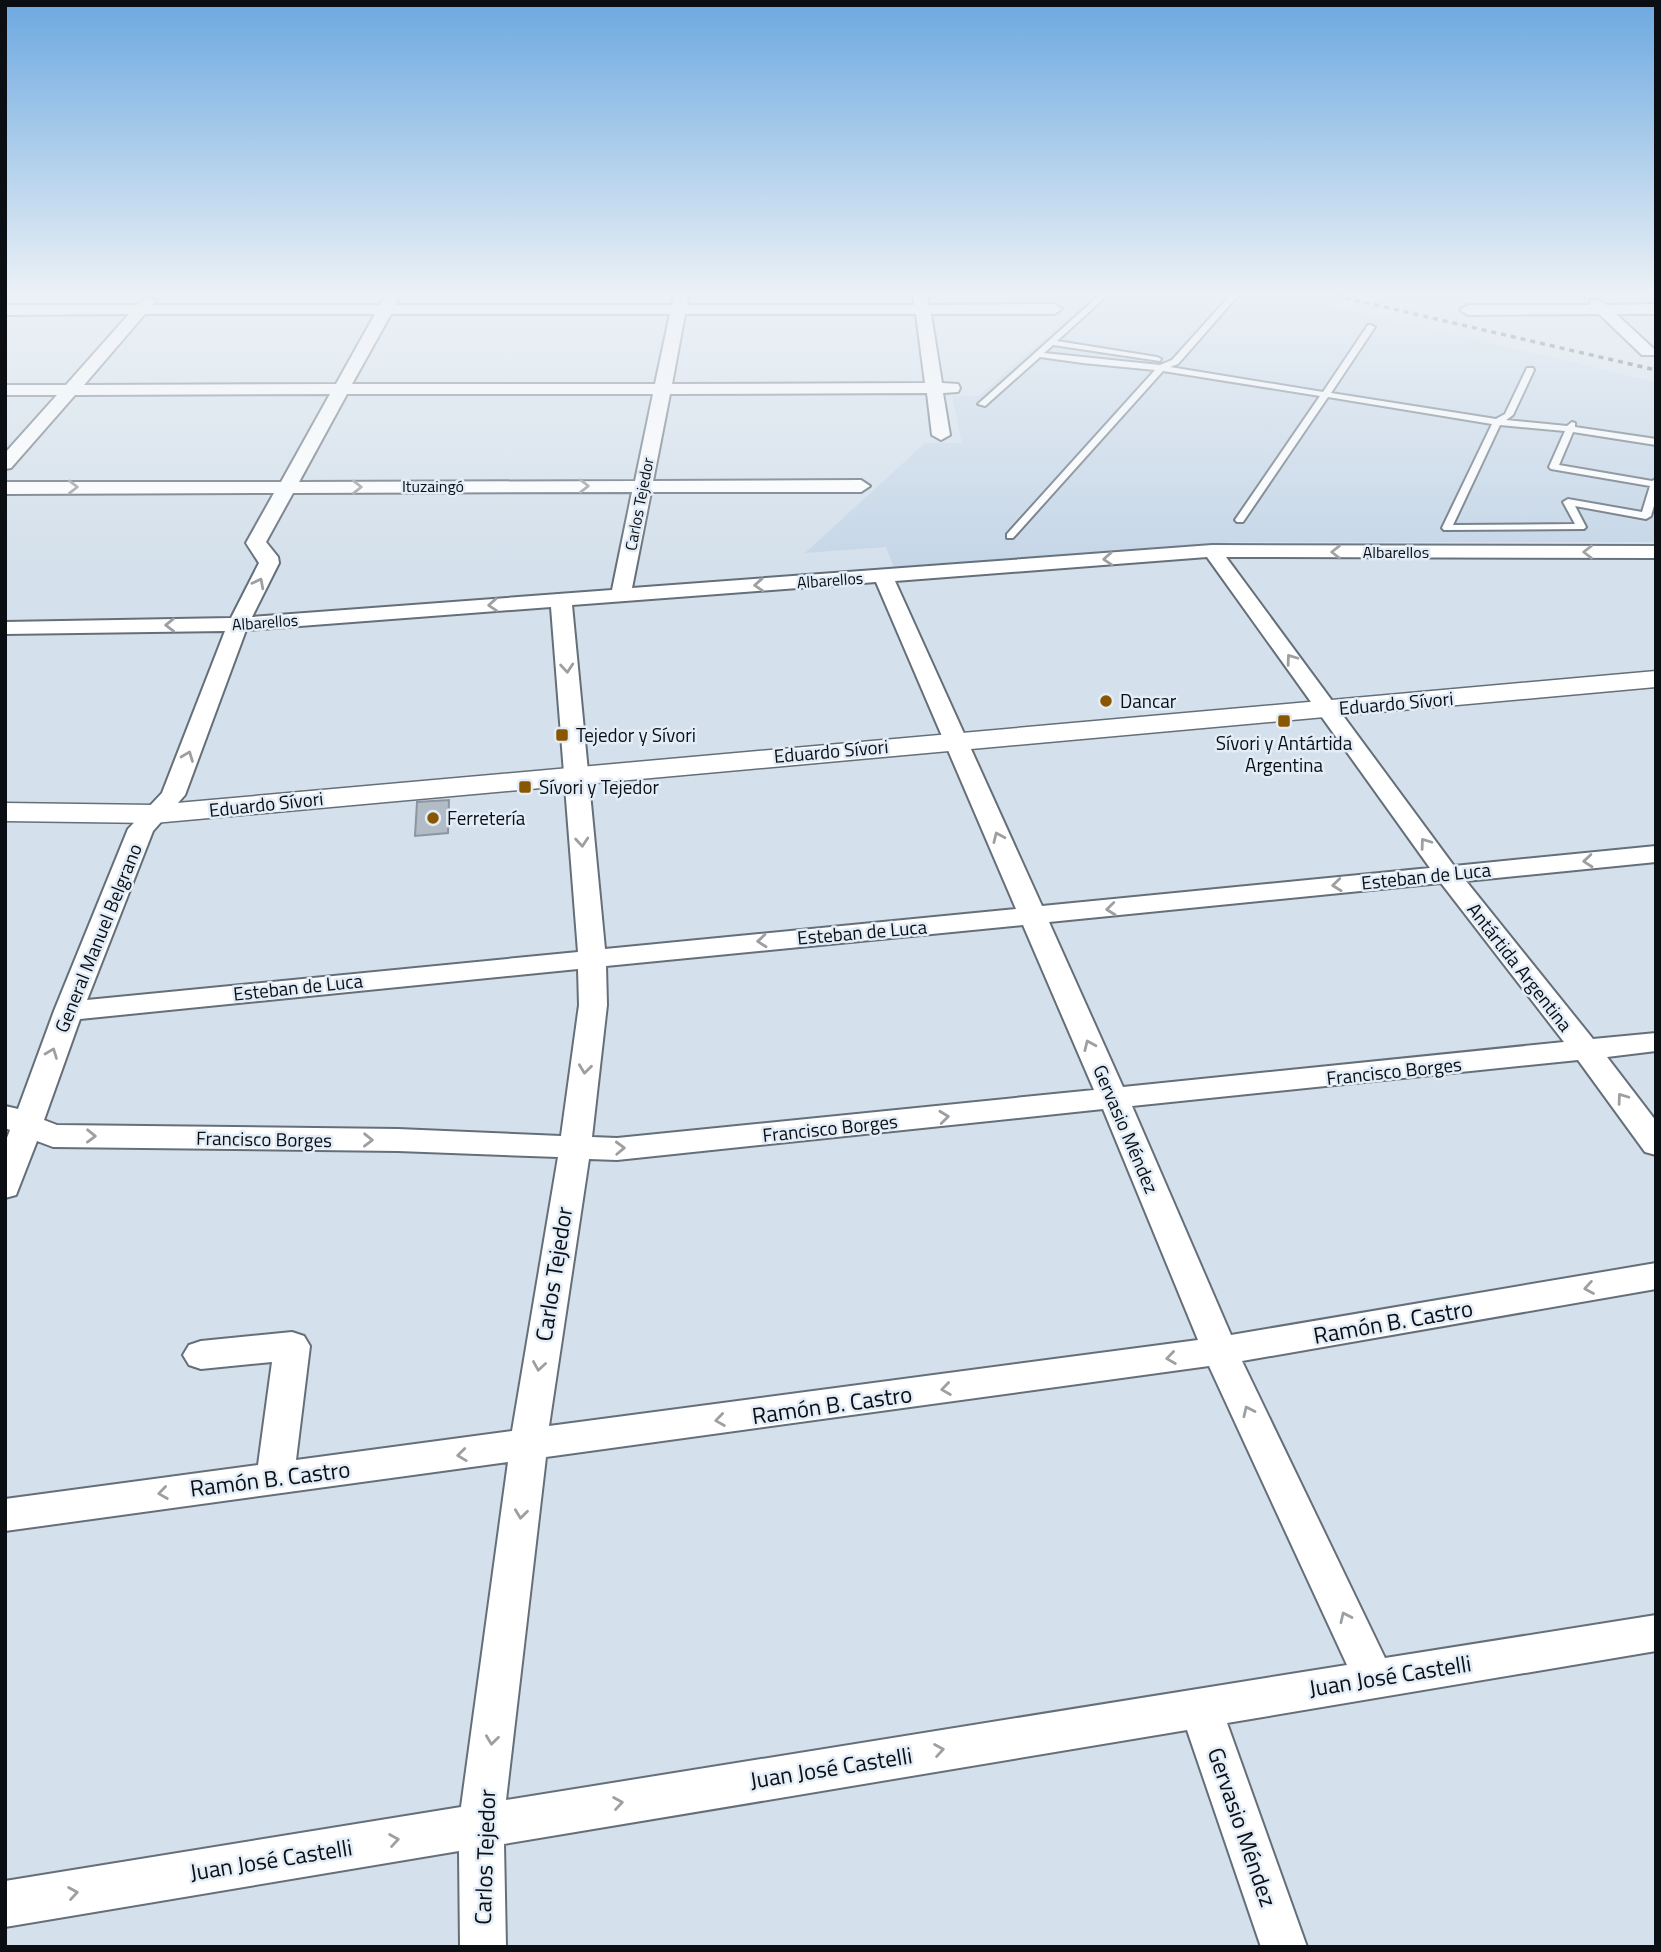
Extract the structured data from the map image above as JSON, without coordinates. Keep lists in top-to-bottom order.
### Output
{
  "streets": {
    "street": [
      "Ituzaingó",
      "Carlos Tejedor",
      "Albarellos",
      "Eduardo Sívori",
      "Esteban de Luca",
      "General Manuel Belgrano",
      "Antártida Argentina",
      "Francisco Borges",
      "Gervasio Méndez",
      "Ramón B. Castro",
      "Juan José Castelli"
    ]
  },
  "crossings": [
    ["Ituzaingó", "Carlos Tejedor"],
    ["Ituzaingó", "General Manuel Belgrano"],
    ["Carlos Tejedor", "Albarellos"],
    ["Carlos Tejedor", "Eduardo Sívori"],
    ["Carlos Tejedor", "Esteban de Luca"],
    ["Carlos Tejedor", "Francisco Borges"],
    ["Carlos Tejedor", "Ramón B. Castro"],
    ["Carlos Tejedor", "Juan José Castelli"],
    ["Albarellos", "General Manuel Belgrano"],
    ["Albarellos", "Antártida Argentina"],
    ["Albarellos", "Gervasio Méndez"],
    ["Eduardo Sívori", "General Manuel Belgrano"],
    ["Eduardo Sívori", "Antártida Argentina"],
    ["Eduardo Sívori", "Gervasio Méndez"],
    ["Esteban de Luca", "General Manuel Belgrano"],
    ["Esteban de Luca", "Antártida Argentina"],
    ["Esteban de Luca", "Gervasio Méndez"],
    ["General Manuel Belgrano", "Francisco Borges"],
    ["Antártida Argentina", "Francisco Borges"],
    ["Francisco Borges", "Gervasio Méndez"],
    ["Gervasio Méndez", "Ramón B. Castro"],
    ["Gervasio Méndez", "Juan José Castelli"]
  ],
  "one_way": [
    "Carlos Tejedor",
    "Esteban de Luca",
    "General Manuel Belgrano",
    "Antártida Argentina",
    "Francisco Borges",
    "Gervasio Méndez",
    "Ramón B. Castro",
    "Juan José Castelli"
  ],
  "places": {
    "other": ["Dancar", "Ferretería"],
    "transit": ["Sívori y Antártida Argentina", "Tejedor y Sívori", "Sívori y Tejedor"]
  }
}
